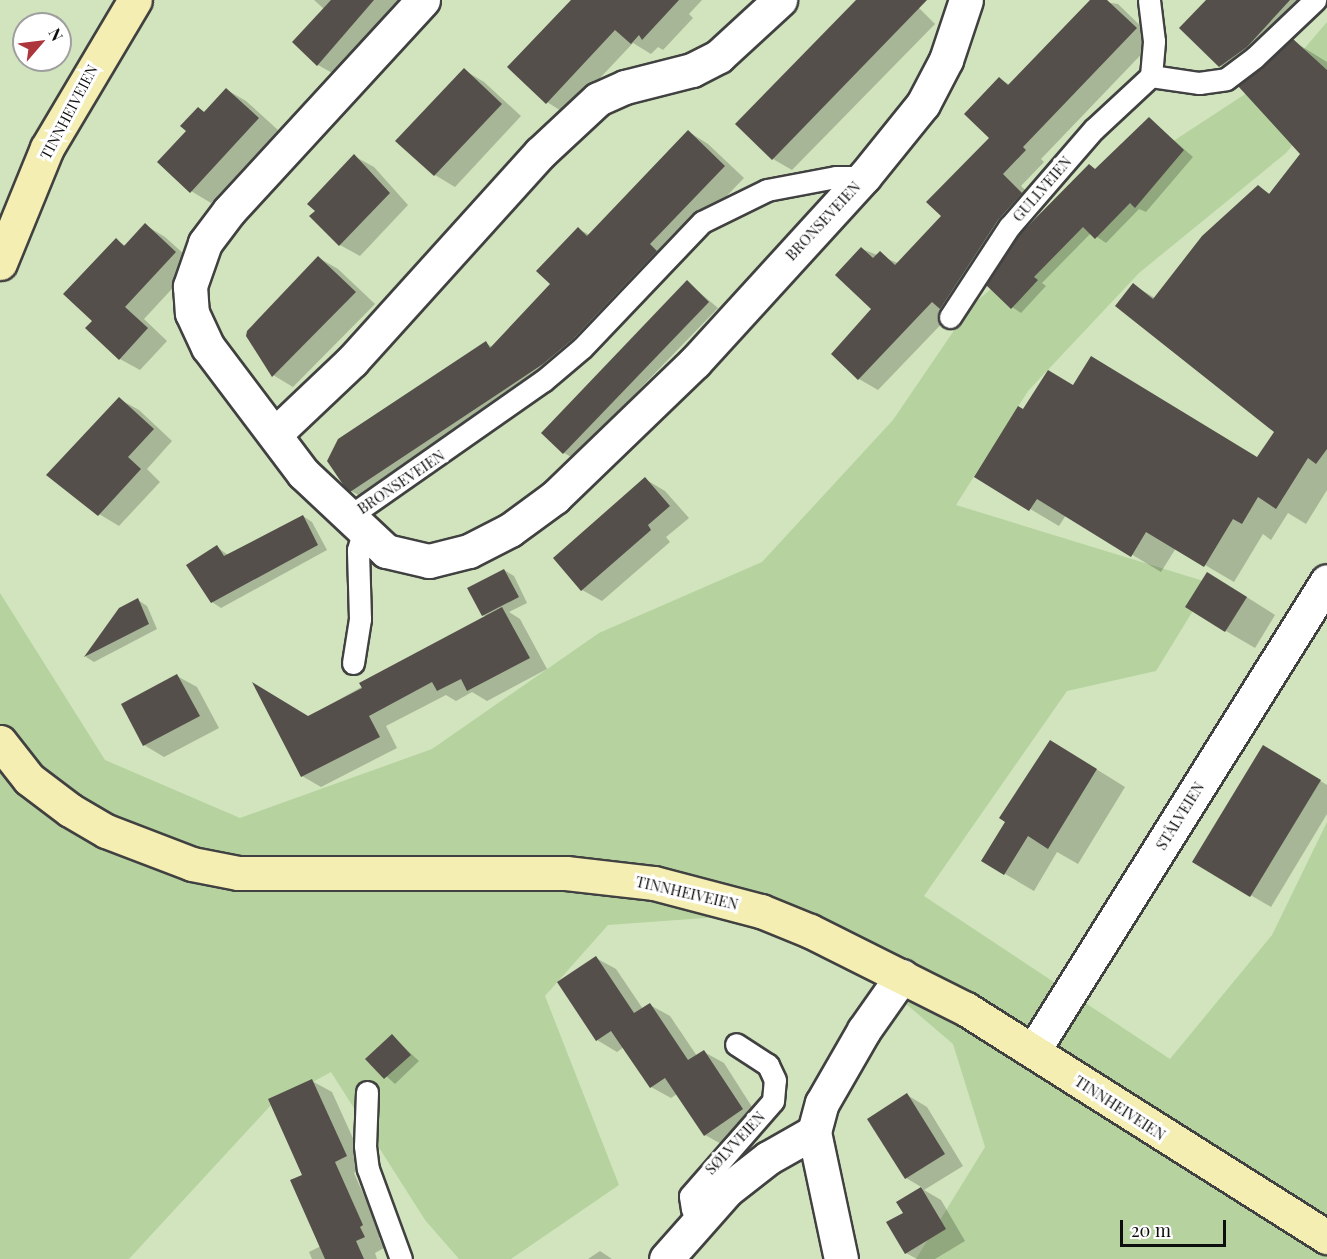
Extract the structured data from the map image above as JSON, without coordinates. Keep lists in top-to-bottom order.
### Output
{
  "streets": {
    "street": [
      "TINNHEIVEIEN",
      "BRONSEVEIEN",
      "STÅLVEIEN",
      "SØLVVEIEN"
    ],
    "lane": ["GULLVEIEN"]
  },
  "crossings": [
    ["TINNHEIVEIEN", "STÅLVEIEN"]
  ],
  "scale_bar": "20 m",
  "north": "top right"
}
